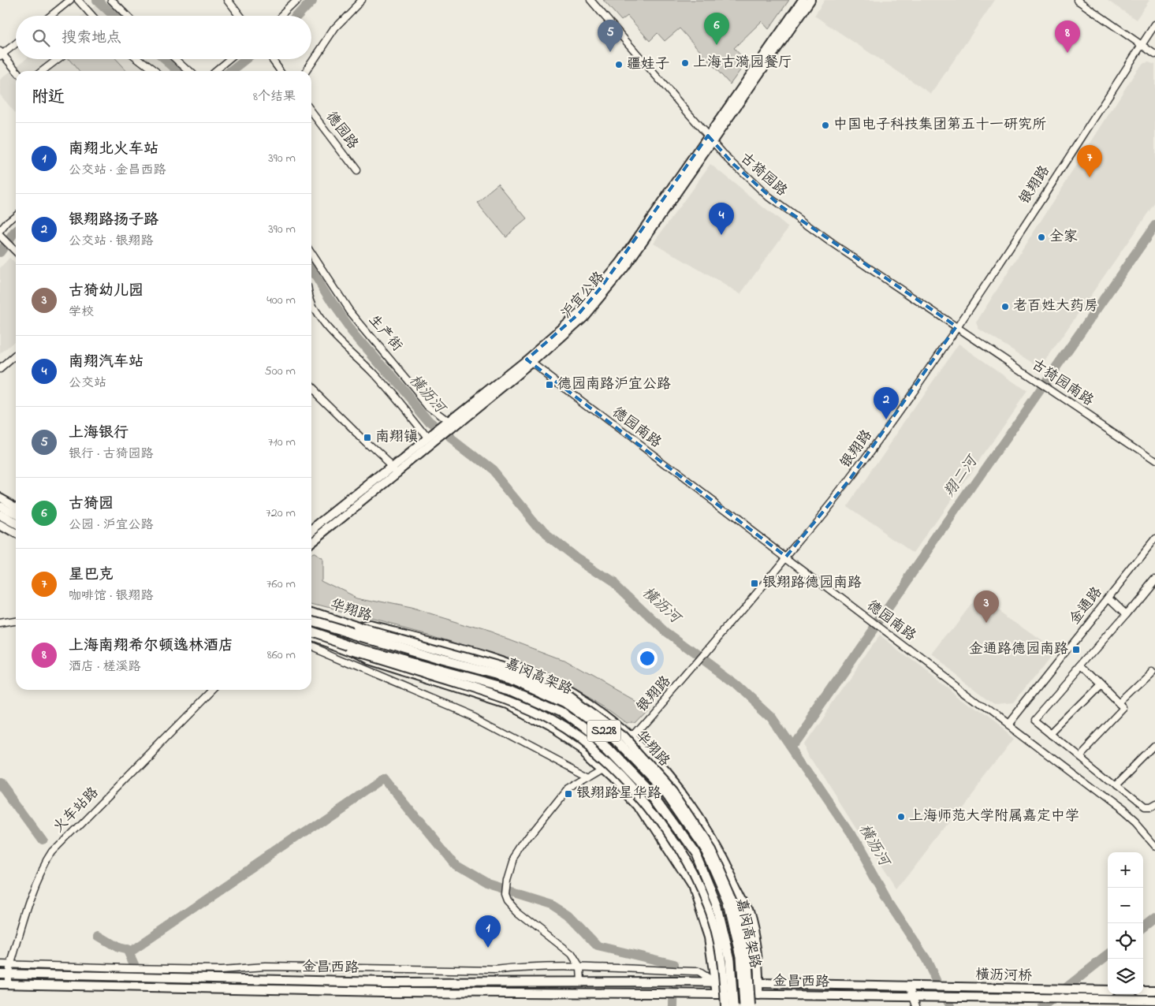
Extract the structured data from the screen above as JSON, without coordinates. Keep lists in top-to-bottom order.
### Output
{
  "streets": {
    "highway": ["嘉闵高架路", "S228"],
    "main road": [
      "沪宜公路",
      "华翔路",
      "金昌西路",
      "横沥河桥"
    ],
    "street": [
      "德园路",
      "古猗园路",
      "银翔路",
      "生产街",
      "古猗园南路",
      "德园南路",
      "金通路",
      "火车站路"
    ]
  },
  "crossings": [
    ["古猗园路", "银翔路"],
    ["古猗园路", "沪宜公路"],
    ["古猗园路", "古猗园南路"],
    ["银翔路", "古猗园南路"],
    ["银翔路", "德园南路"],
    ["沪宜公路", "生产街"],
    ["沪宜公路", "德园南路"],
    ["德园南路", "金通路"],
    ["火车站路", "金昌西路"],
    ["金昌西路", "横沥河桥"]
  ],
  "water": ["横沥河", "翔二河"],
  "places": {
    "other": [
      "上海古漪园餐厅",
      "疆娃子",
      "中国电子科技集团第五十一研究所",
      "全家",
      "老百姓大药房",
      "上海师范大学附属嘉定中学"
    ],
    "transit": [
      "德园南路沪宜公路",
      "南翔镇",
      "银翔路德园南路",
      "金通路德园南路",
      "银翔路星华路"
    ]
  },
  "page": {
    "pins": [
      "6",
      "5",
      "8",
      "7",
      "4",
      "2",
      "3",
      "1"
    ],
    "search": "搜索地点",
    "heading": ["附近", "8个结果"],
    "list": [
      {
        "mark": "1",
        "name": "南翔北火车站",
        "note": "公交站 · 金昌西路",
        "value": "390 m"
      },
      {
        "mark": "2",
        "name": "银翔路扬子路",
        "note": "公交站 · 银翔路",
        "value": "390 m"
      },
      {
        "mark": "3",
        "name": "古猗幼儿园",
        "note": "学校",
        "value": "400 m"
      },
      {
        "mark": "4",
        "name": "南翔汽车站",
        "note": "公交站",
        "value": "500 m"
      },
      {
        "mark": "5",
        "name": "上海银行",
        "note": "银行 · 古猗园路",
        "value": "710 m"
      },
      {
        "mark": "6",
        "name": "古猗园",
        "note": "公园 · 沪宜公路",
        "value": "720 m"
      },
      {
        "mark": "7",
        "name": "星巴克",
        "note": "咖啡馆 · 银翔路",
        "value": "760 m"
      },
      {
        "mark": "8",
        "name": "上海南翔希尔顿逸林酒店",
        "note": "酒店 · 槎溪路",
        "value": "860 m"
      }
    ],
    "map_buttons": ["+", "−"]
  }
}
